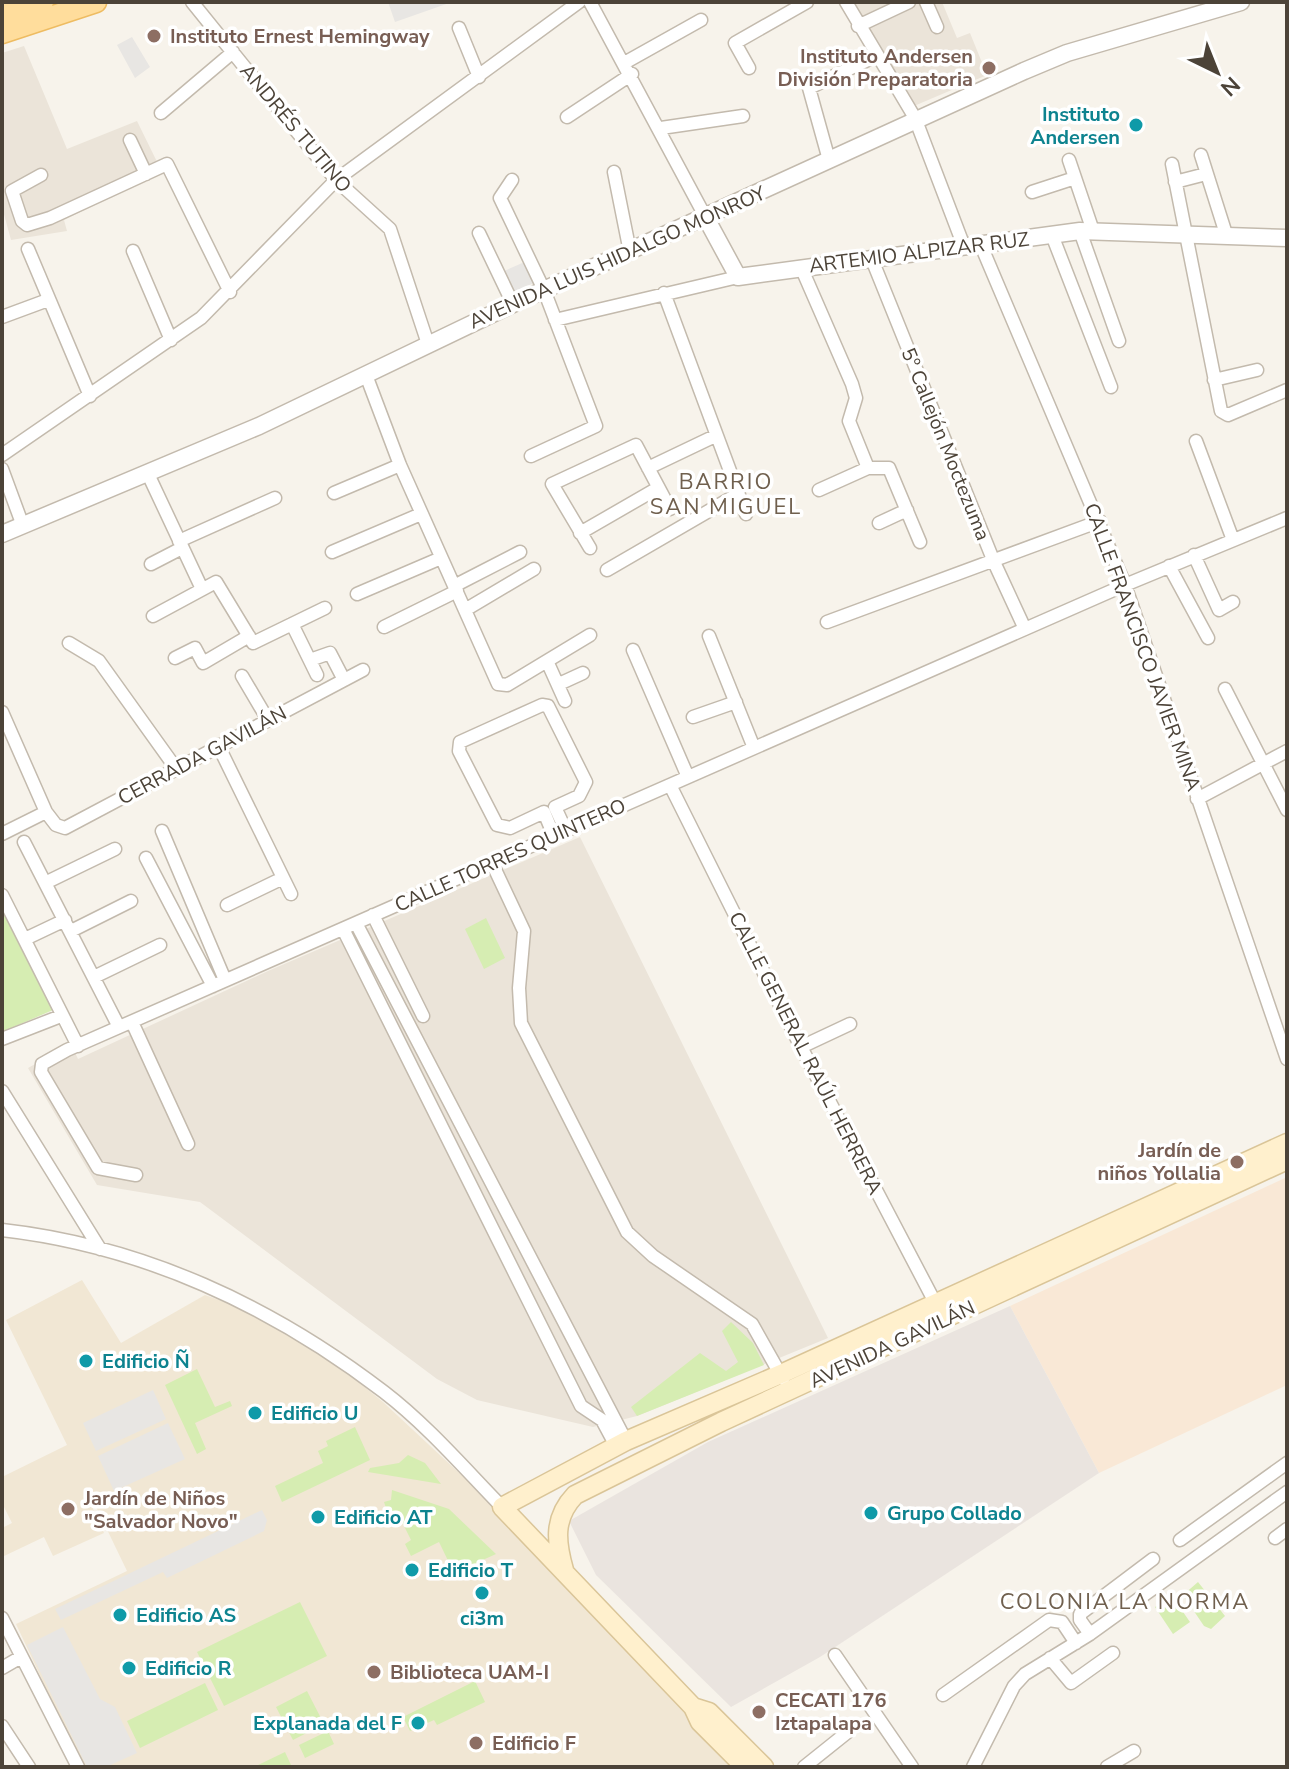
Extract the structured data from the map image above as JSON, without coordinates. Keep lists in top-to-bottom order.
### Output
{
  "streets": {
    "main road": ["AVENIDA GAVILÁN"],
    "street": [
      "ANDRÉS TUTINO",
      "ARTEMIO ALPIZAR RUZ",
      "AVENIDA LUIS HIDALGO MONROY",
      "5º Callejón Moctezuma",
      "CALLE FRANCISCO JAVIER MINA",
      "CERRADA GAVILÁN",
      "CALLE TORRES QUINTERO",
      "CALLE GENERAL RAÚL HERRERA"
    ]
  },
  "crossings": [
    ["ANDRÉS TUTINO", "AVENIDA LUIS HIDALGO MONROY"],
    ["ARTEMIO ALPIZAR RUZ", "5º Callejón Moctezuma"],
    ["ARTEMIO ALPIZAR RUZ", "CALLE FRANCISCO JAVIER MINA"],
    ["AVENIDA LUIS HIDALGO MONROY", "CALLE FRANCISCO JAVIER MINA"],
    ["5º Callejón Moctezuma", "CALLE TORRES QUINTERO"],
    ["CALLE FRANCISCO JAVIER MINA", "CALLE TORRES QUINTERO"],
    ["CALLE TORRES QUINTERO", "CALLE GENERAL RAÚL HERRERA"],
    ["CALLE GENERAL RAÚL HERRERA", "AVENIDA GAVILÁN"]
  ],
  "districts": ["BARRIO SAN MIGUEL", "COLONIA LA NORMA"],
  "places": [
    "Instituto Ernest Hemingway",
    "Instituto Andersen División Preparatoria",
    "Instituto Andersen",
    "Jardín de niños Yollalia",
    "Edificio Ñ",
    "Edificio U",
    "Jardín de Niños \"Salvador Novo\"",
    "Grupo Collado",
    "Edificio AT",
    "Edificio T",
    "ci3m",
    "Edificio AS",
    "Edificio R",
    "Biblioteca UAM-I",
    "CECATI 176 Iztapalapa",
    "Explanada del F",
    "Edificio F"
  ],
  "north": "bottom right"
}
